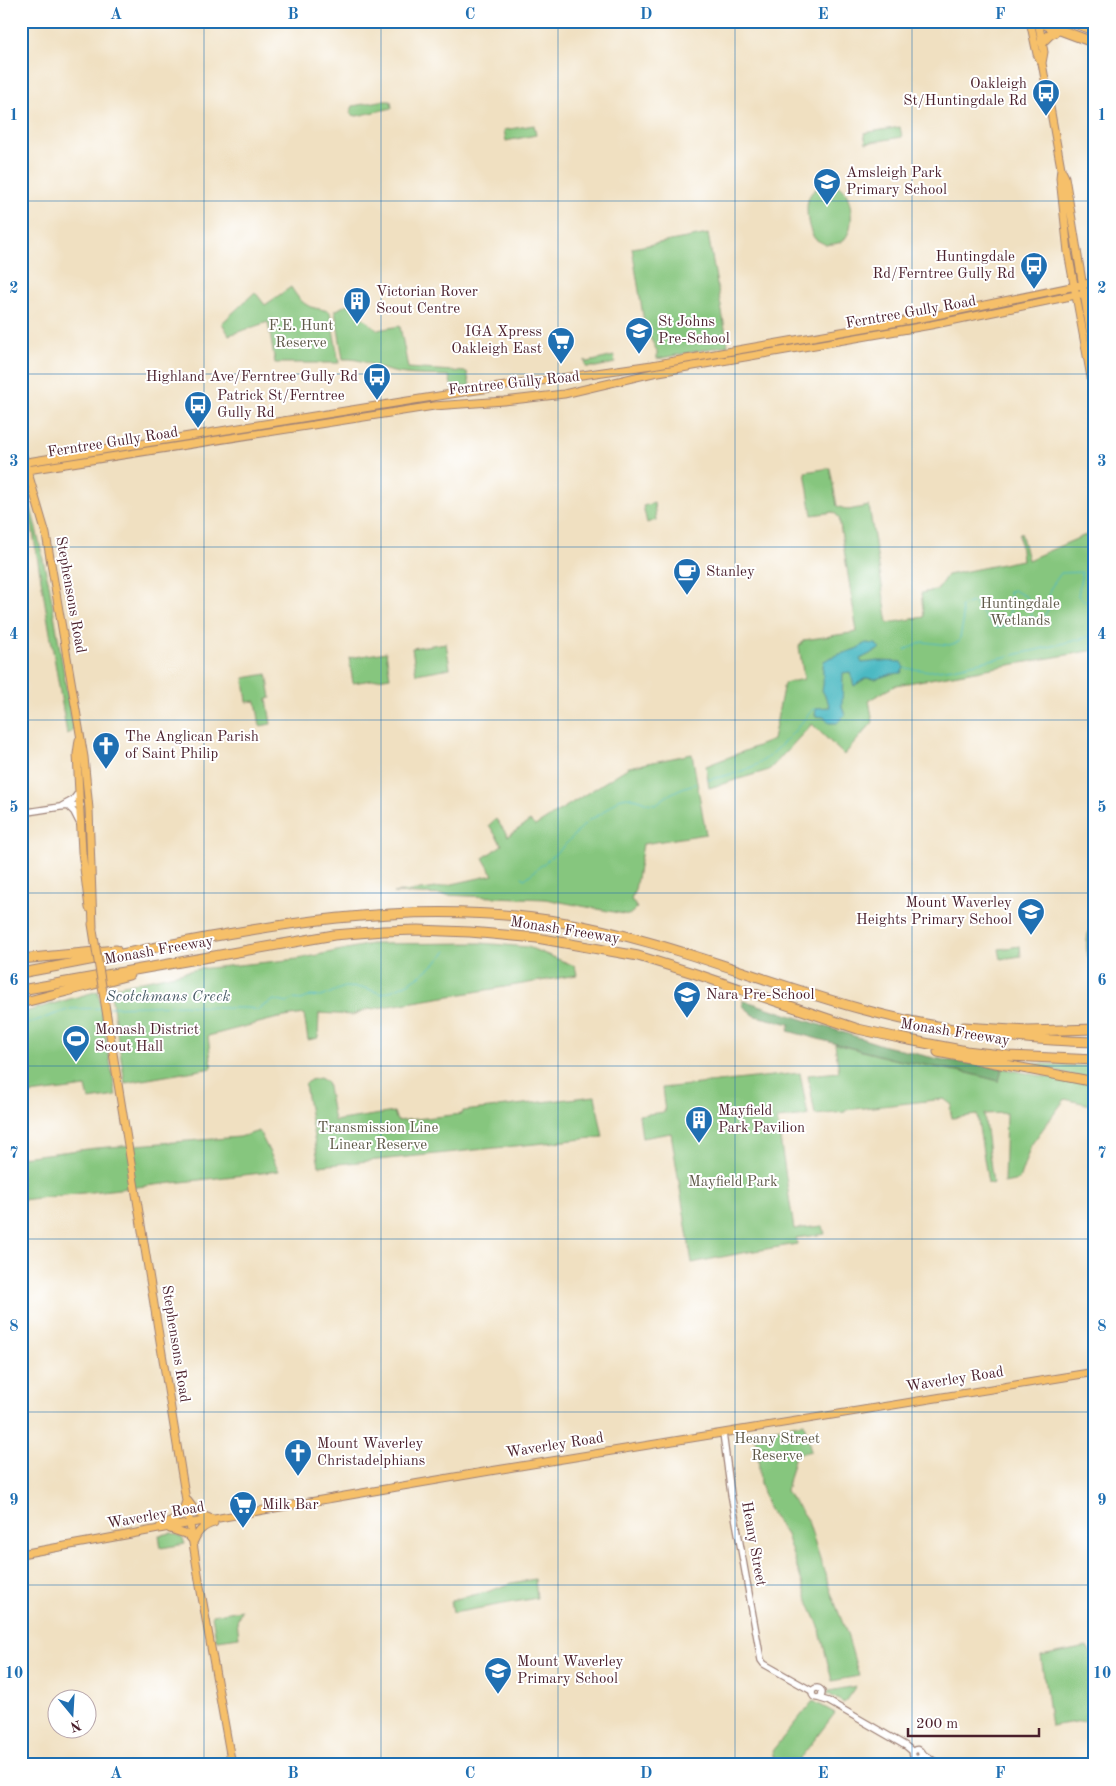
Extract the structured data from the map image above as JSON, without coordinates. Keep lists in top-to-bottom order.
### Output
{
  "streets": {
    "highway": ["Monash Freeway"],
    "main road": ["Ferntree Gully Road", "Stephensons Road", "Waverley Road"],
    "street": ["Heany Street"]
  },
  "crossings": [
    ["Ferntree Gully Road", "Stephensons Road"],
    ["Stephensons Road", "Waverley Road"],
    ["Waverley Road", "Heany Street"]
  ],
  "water": ["Scotchmans Creek"],
  "parks": [
    "F.E. Hunt Reserve",
    "Huntingdale Wetlands",
    "Transmission Line Linear Reserve",
    "Mayfield Park",
    "Heany Street Reserve"
  ],
  "places": {
    "bus stop": [
      "Oakleigh St/Huntingdale Rd",
      "Huntingdale Rd/Ferntree Gully Rd",
      "Highland Ave/Ferntree Gully Rd",
      "Patrick St/Ferntree Gully Rd"
    ],
    "school or university": [
      "Amsleigh Park Primary School",
      "St Johns Pre-School",
      "Mount Waverley Heights Primary School",
      "Nara Pre-School",
      "Mount Waverley Primary School"
    ],
    "building": ["Victorian Rover Scout Centre", "Mayfield Park Pavilion"],
    "supermarket": ["IGA Xpress Oakleigh East", "Milk Bar"],
    "cafe": ["Stanley"],
    "church": ["The Anglican Parish of Saint Philip", "Mount Waverley Christadelphians"],
    "sports": ["Monash District Scout Hall"]
  },
  "scale_bar": "200 m",
  "north": "bottom",
  "grid": {
    "columns": [
      "A",
      "B",
      "C",
      "D",
      "E",
      "F"
    ],
    "rows": [
      "1",
      "2",
      "3",
      "4",
      "5",
      "6",
      "7",
      "8",
      "9",
      "10"
    ]
  }
}
